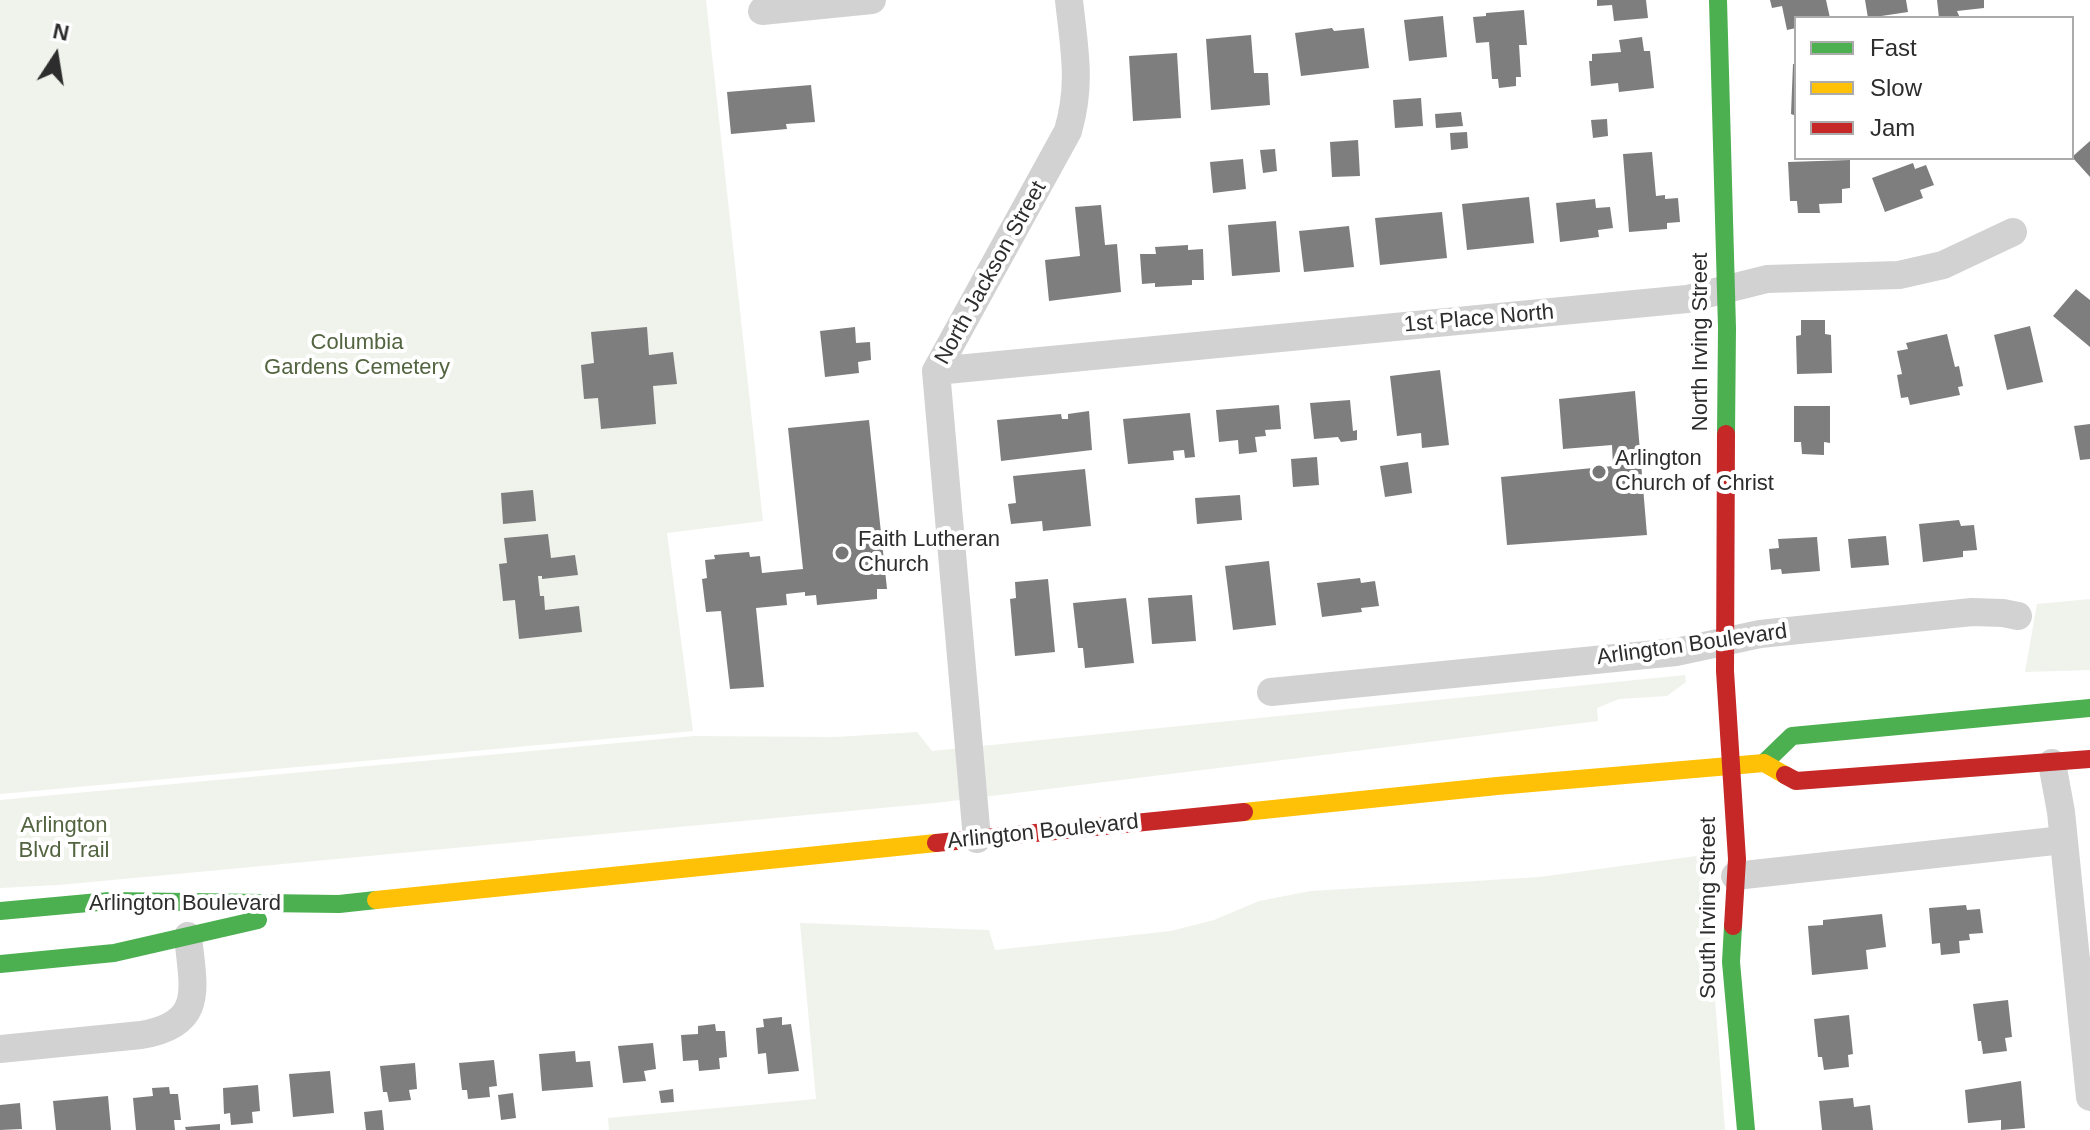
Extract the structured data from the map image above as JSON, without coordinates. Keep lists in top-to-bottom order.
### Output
{
  "streets": {
    "main road": ["North Irving Street", "Arlington Boulevard", "South Irving Street"],
    "street": ["North Jackson Street", "1st Place North"]
  },
  "crossings": [
    ["North Jackson Street", "1st Place North"],
    ["North Jackson Street", "Arlington Boulevard"],
    ["1st Place North", "North Irving Street"],
    ["North Irving Street", "Arlington Boulevard"],
    ["North Irving Street", "South Irving Street"],
    ["Arlington Boulevard", "South Irving Street"]
  ],
  "parks": ["Columbia Gardens Cemetery", "Arlington Blvd Trail"],
  "places": ["Arlington Church of Christ", "Faith Lutheran Church"],
  "legend": ["Fast", "Slow", "Jam"],
  "north": "top"
}
